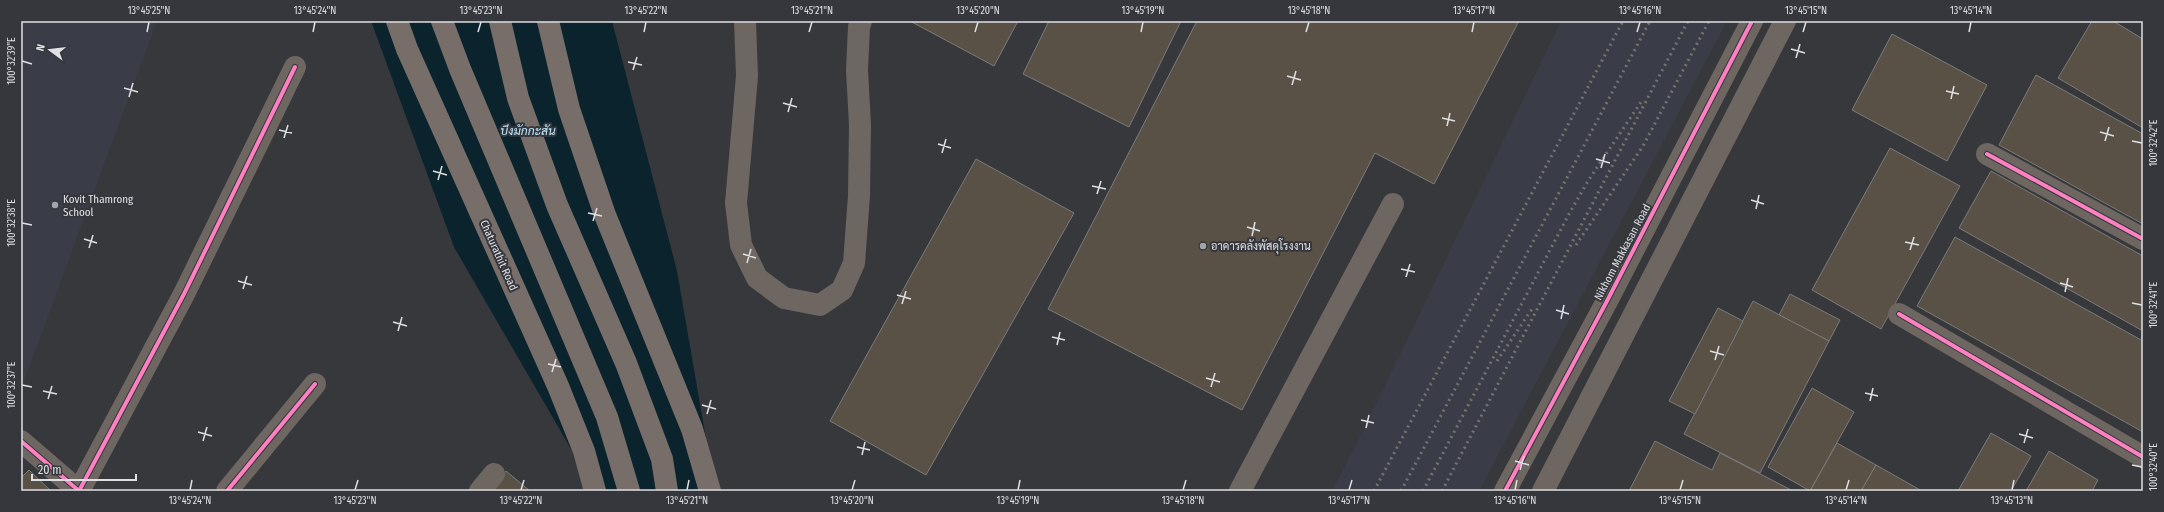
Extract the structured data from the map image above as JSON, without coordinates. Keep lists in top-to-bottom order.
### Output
{
  "streets": {
    "main road": ["Chaturathit Road"],
    "street": ["Nikhom Makkasan Road"]
  },
  "water": ["บึงมักกะสัน"],
  "places": ["Kovit Thamrong School", "อาคารคลังพัสดุโรงงาน"],
  "scale_bar": "20 m",
  "north": "left",
  "coordinates": [
    "13°45'25\"N",
    "13°45'24\"N",
    "13°45'23\"N",
    "13°45'22\"N",
    "13°45'21\"N",
    "13°45'20\"N",
    "13°45'19\"N",
    "13°45'18\"N",
    "13°45'17\"N",
    "13°45'16\"N",
    "13°45'15\"N",
    "13°45'14\"N",
    "100°32'39\"E",
    "100°32'42\"E",
    "100°32'38\"E",
    "100°32'41\"E",
    "100°32'37\"E",
    "100°32'40\"E",
    "13°45'13\"N"
  ]
}
